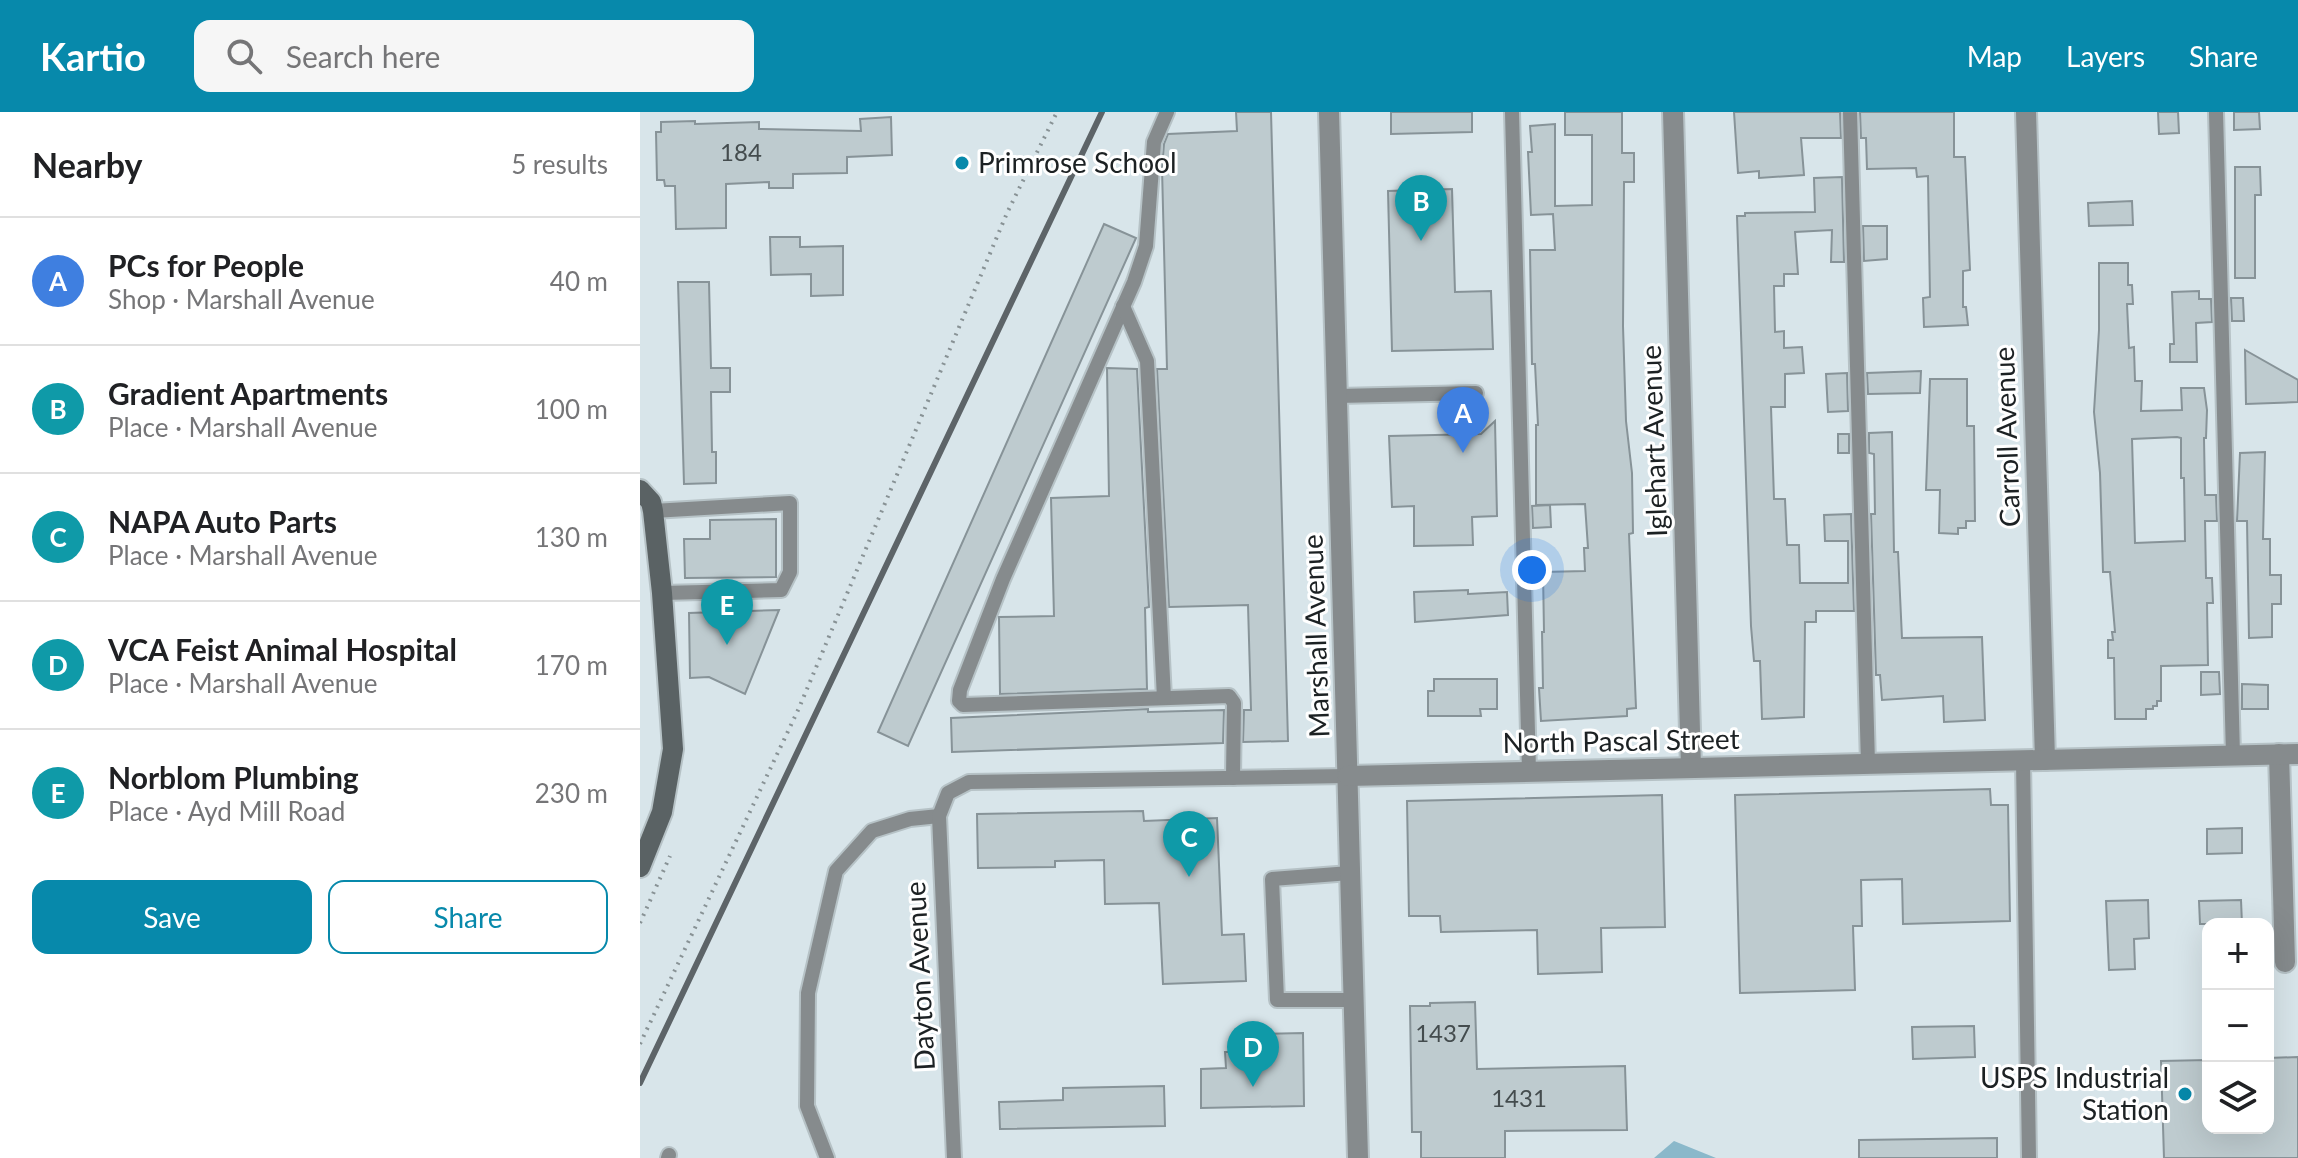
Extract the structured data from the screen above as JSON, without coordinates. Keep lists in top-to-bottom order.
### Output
{
  "streets": {
    "street": [
      "Carroll Avenue",
      "Iglehart Avenue",
      "Marshall Avenue",
      "North Pascal Street"
    ],
    "lane": ["Dayton Avenue"]
  },
  "crossings": [
    ["Carroll Avenue", "North Pascal Street"],
    ["Iglehart Avenue", "North Pascal Street"],
    ["Marshall Avenue", "North Pascal Street"],
    ["North Pascal Street", "Dayton Avenue"]
  ],
  "places": ["Primrose School", "USPS Industrial Station"],
  "house_numbers": ["184", "1437", "1431"],
  "page": {
    "header": "Kartio",
    "search": "Search here",
    "nav": ["Map", "Layers", "Share"],
    "heading": ["Nearby", "5 results"],
    "pins": [
      "B",
      "A",
      "E",
      "C",
      "D"
    ],
    "list": [
      {
        "mark": "A",
        "name": "PCs for People",
        "note": "Shop · Marshall Avenue",
        "value": "40 m"
      },
      {
        "mark": "B",
        "name": "Gradient Apartments",
        "note": "Place · Marshall Avenue",
        "value": "100 m"
      },
      {
        "mark": "C",
        "name": "NAPA Auto Parts",
        "note": "Place · Marshall Avenue",
        "value": "130 m"
      },
      {
        "mark": "D",
        "name": "VCA Feist Animal Hospital",
        "note": "Place · Marshall Avenue",
        "value": "170 m"
      },
      {
        "mark": "E",
        "name": "Norblom Plumbing",
        "note": "Place · Ayd Mill Road",
        "value": "230 m"
      }
    ],
    "buttons": ["Save", "Share"],
    "map_buttons": ["+", "−"]
  }
}
